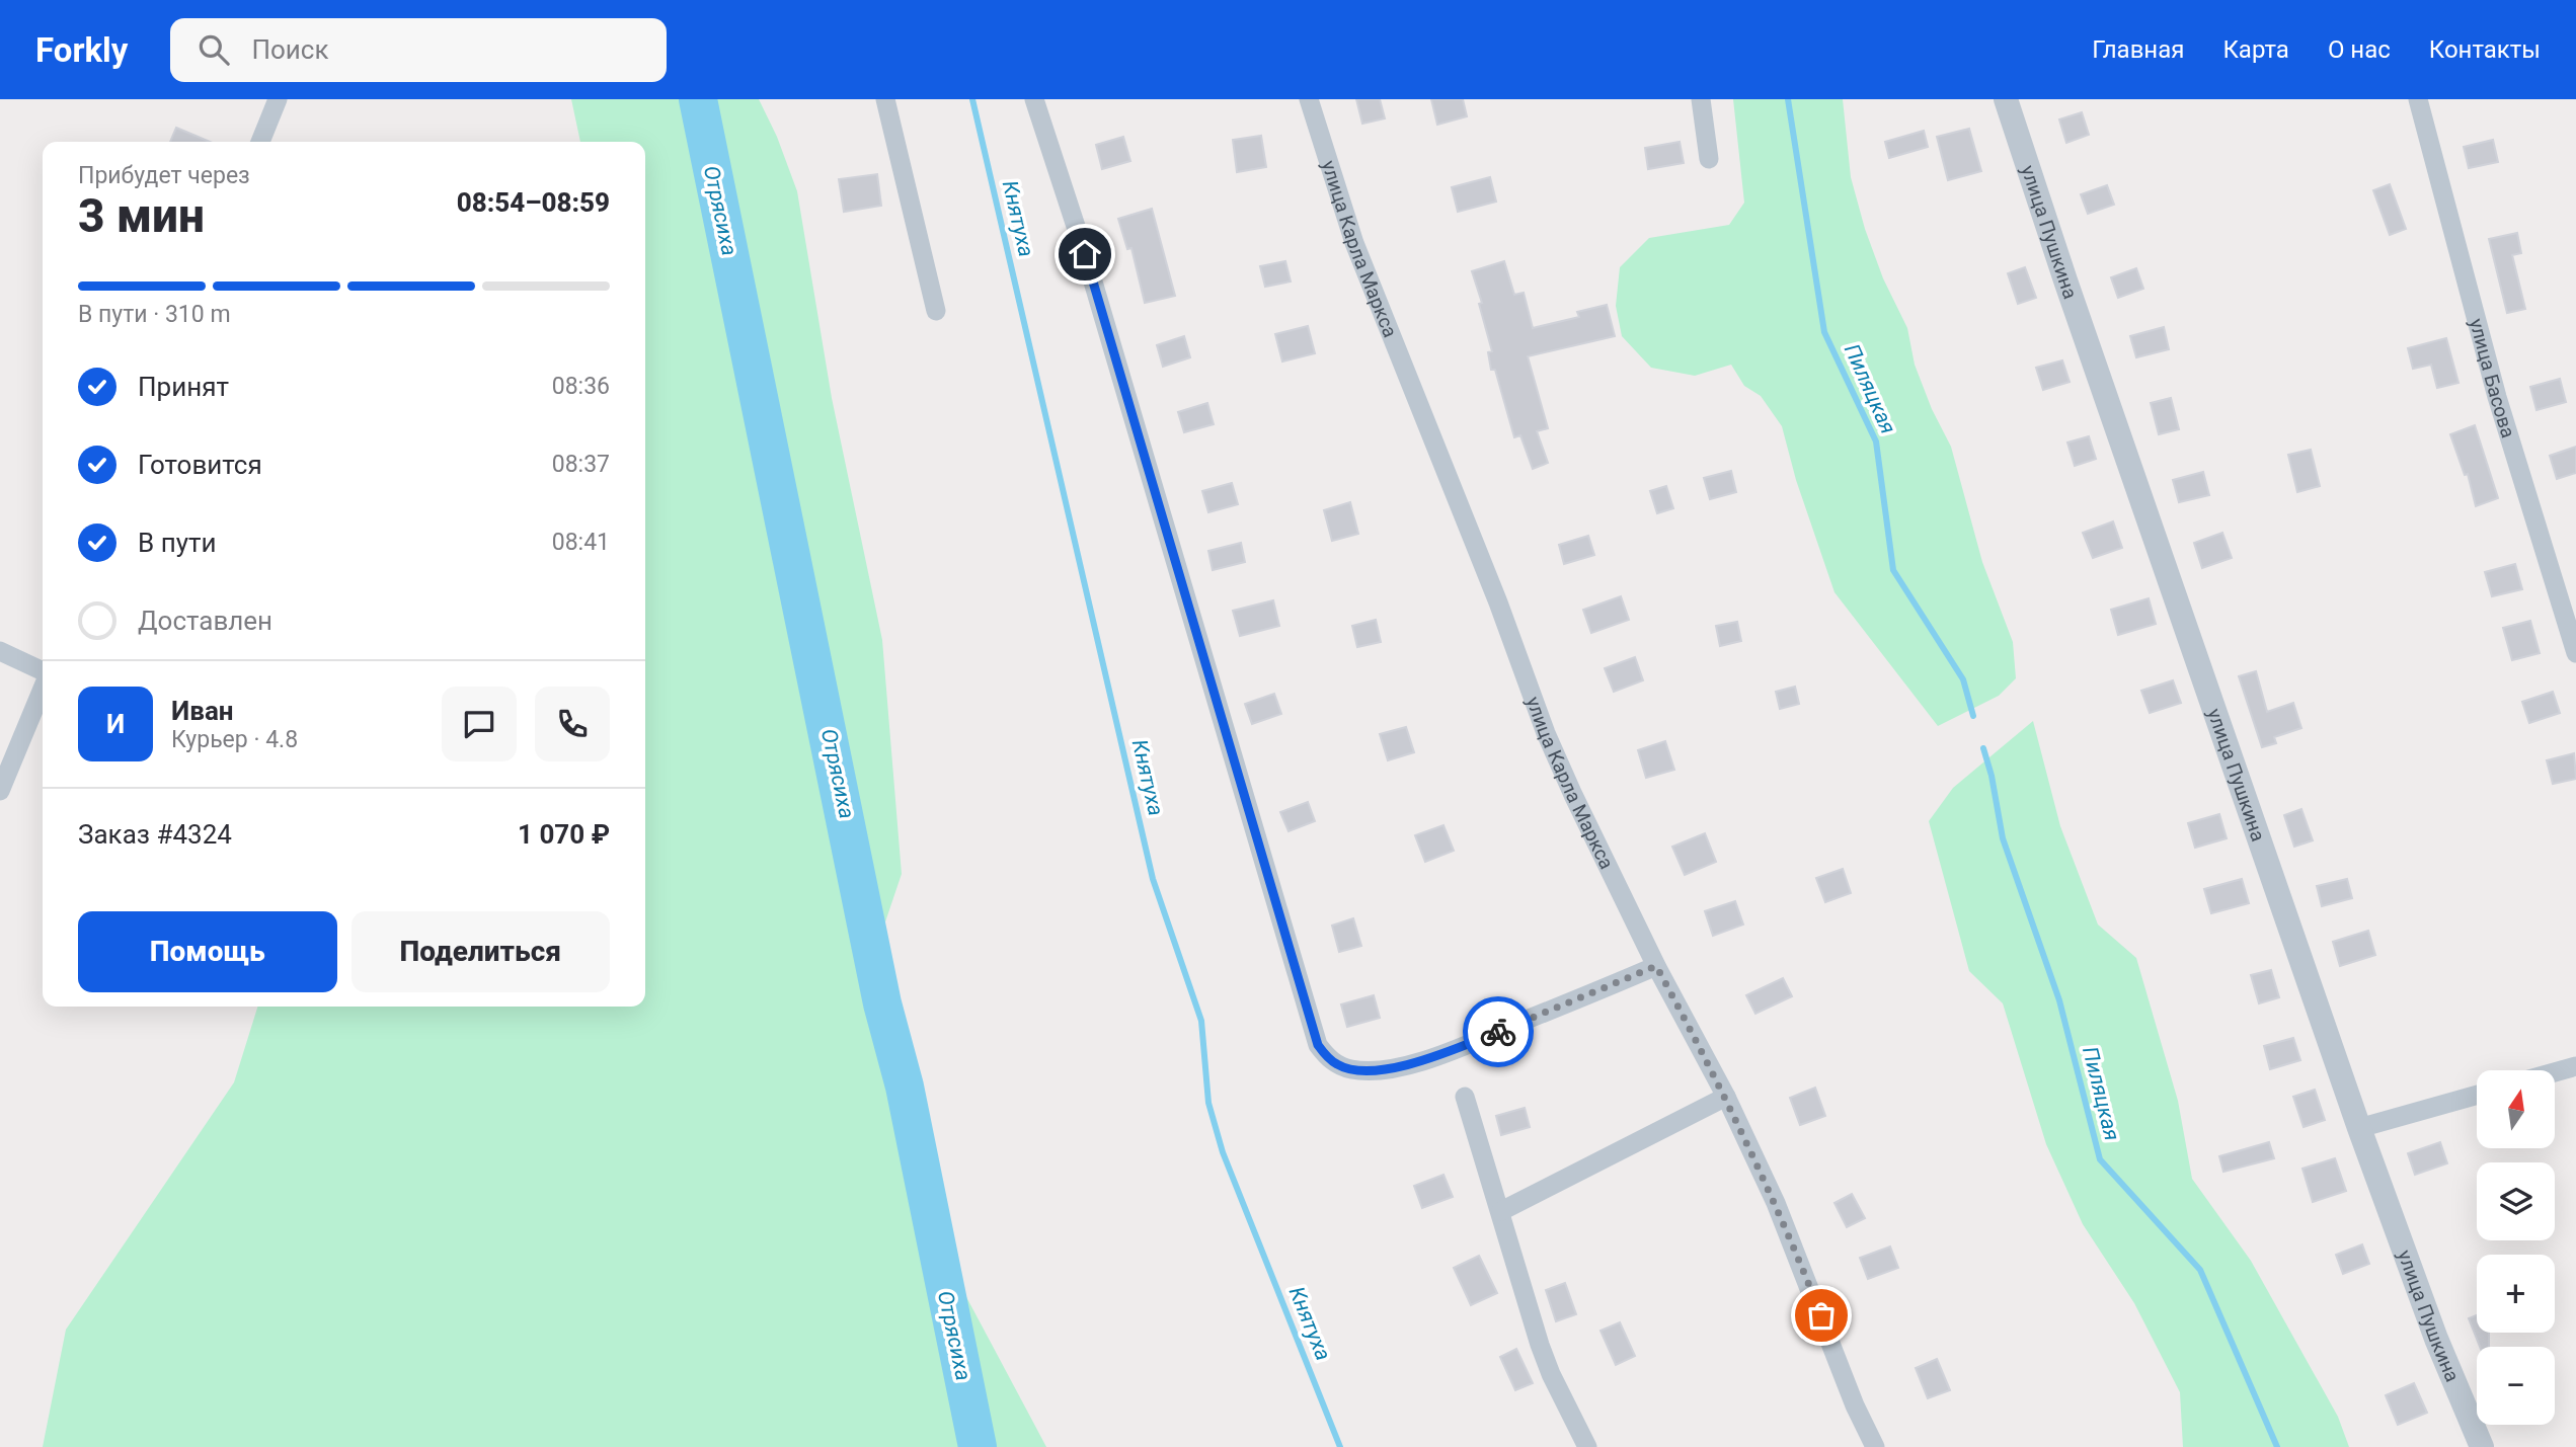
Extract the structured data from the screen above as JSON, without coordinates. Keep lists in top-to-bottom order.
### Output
{
  "streets": {
    "street": ["улица Пушкина", "улица Карла Маркса", "улица Басова"]
  },
  "water": ["Отрясиха", "Княтуха", "Пиляцкая"],
  "north": "top",
  "page": {
    "header": "Forkly",
    "search": "Поиск",
    "nav": [
      "Главная",
      "Карта",
      "О нас",
      "Контакты"
    ],
    "heading": ["3 мин", "Прибудет через", "08:54–08:59"],
    "panel": [
      "Иван",
      "Курьер · 4.8",
      "Заказ #4324",
      "1 070 ₽"
    ],
    "bar": "В пути · 310 m",
    "list": [
      ["Принят", "08:36"],
      ["Готовится", "08:37"],
      ["В пути", "08:41"],
      "Доставлен"
    ],
    "round": "И",
    "buttons": ["Помощь", "Поделиться"],
    "map_buttons": ["+", "−"]
  }
}
